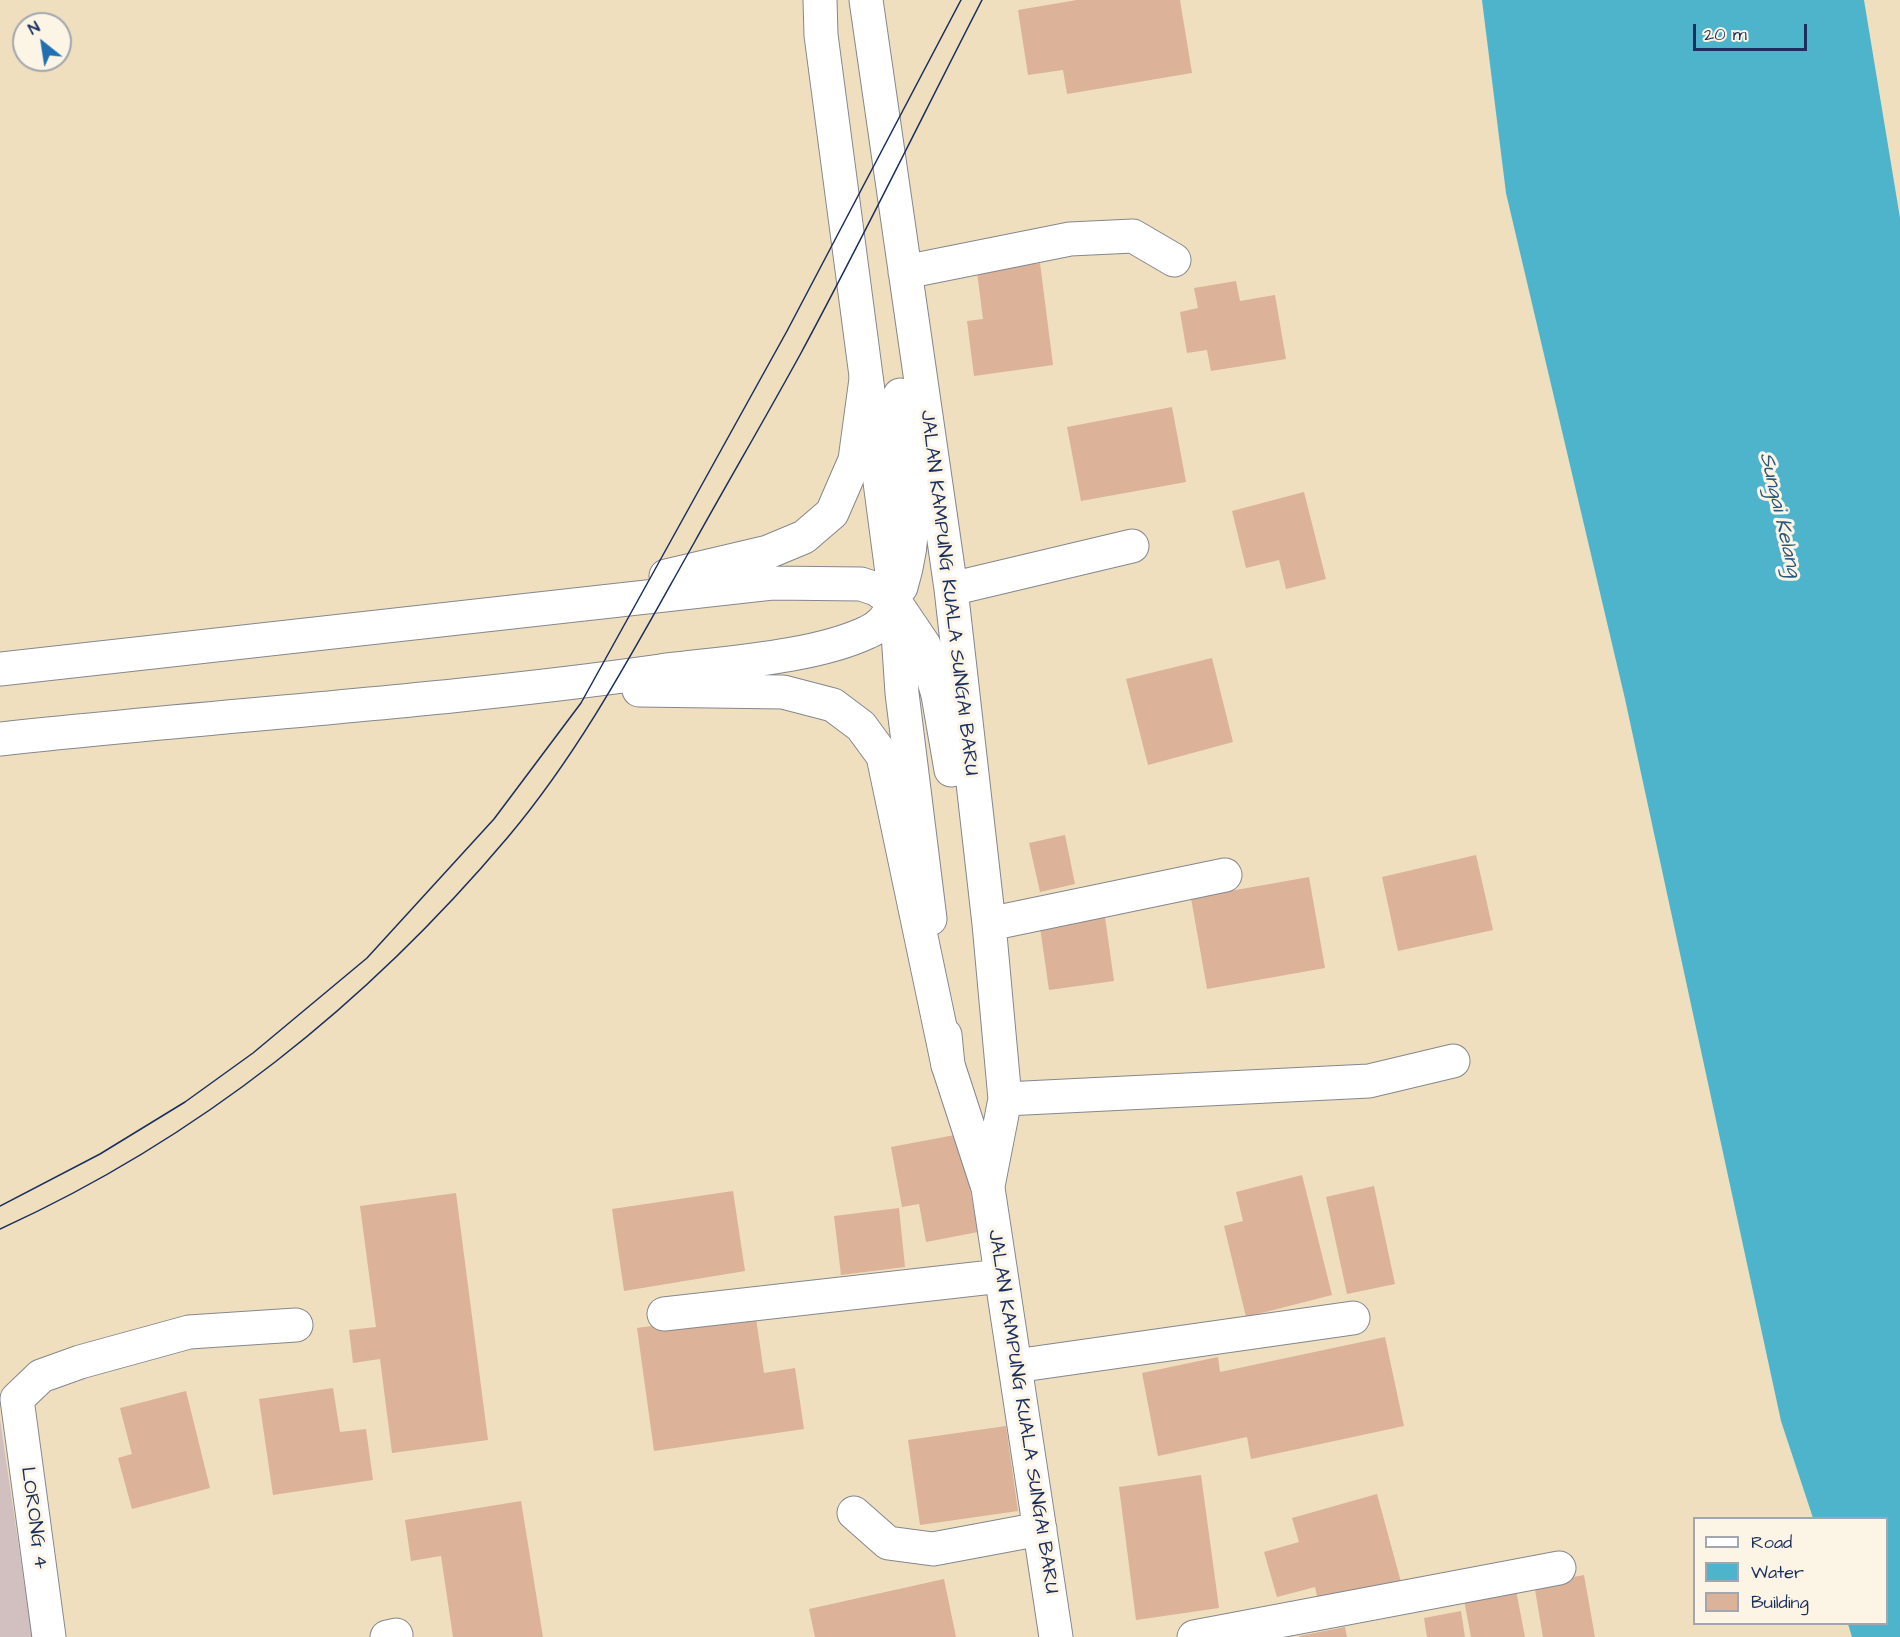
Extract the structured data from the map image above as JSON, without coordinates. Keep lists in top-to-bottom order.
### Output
{
  "streets": {
    "street": ["JALAN KAMPUNG KUALA SUNGAI BARU", "LORONG 4"]
  },
  "water": ["Sungai Kelang"],
  "legend": ["Road", "Water", "Building"],
  "scale_bar": "20 m",
  "north": "top left"
}
